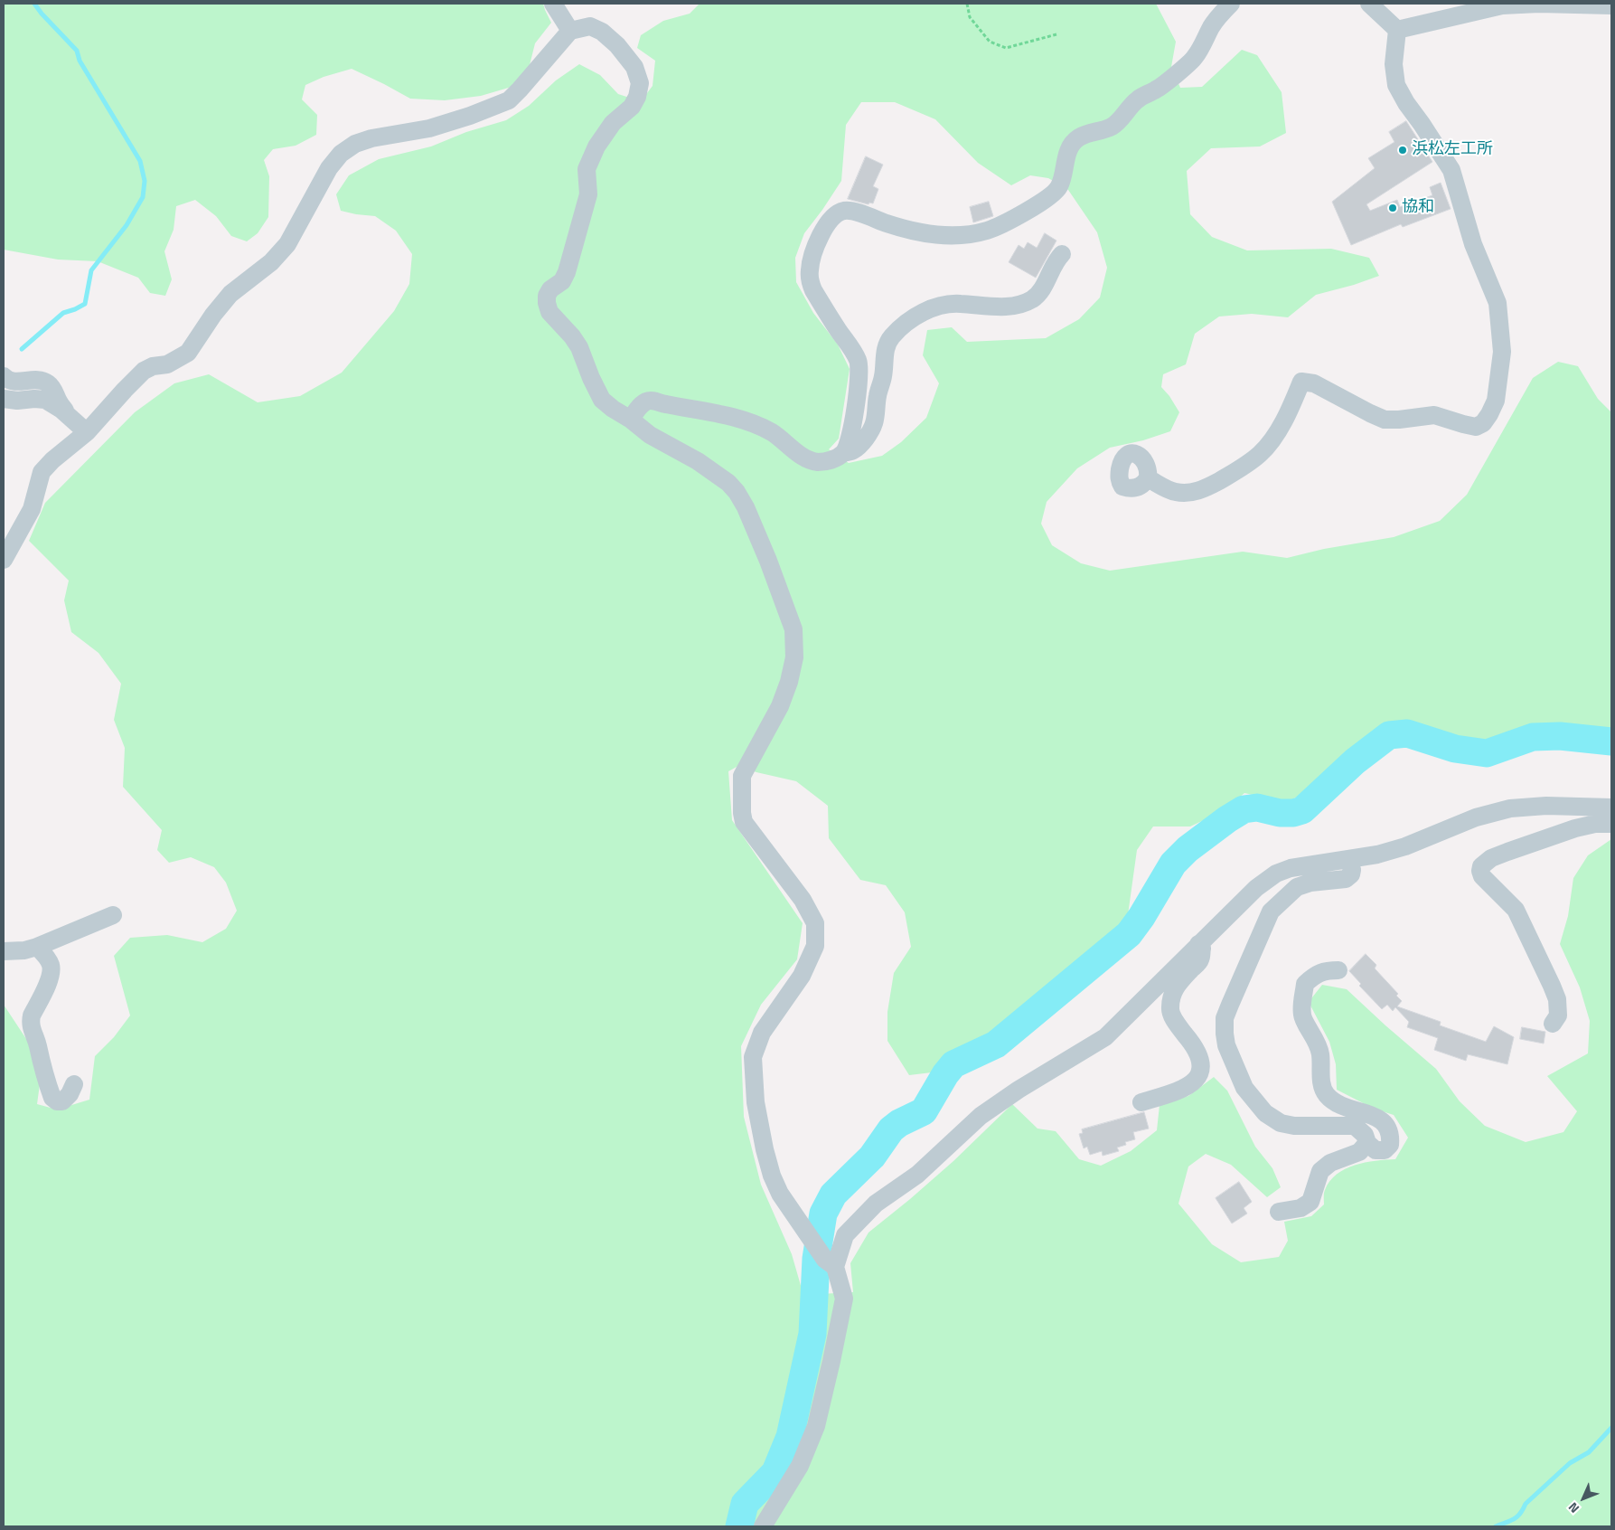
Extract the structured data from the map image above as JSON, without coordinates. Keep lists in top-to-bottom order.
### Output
{
  "places": ["浜松左工所", "協和"],
  "north": "bottom left"
}
